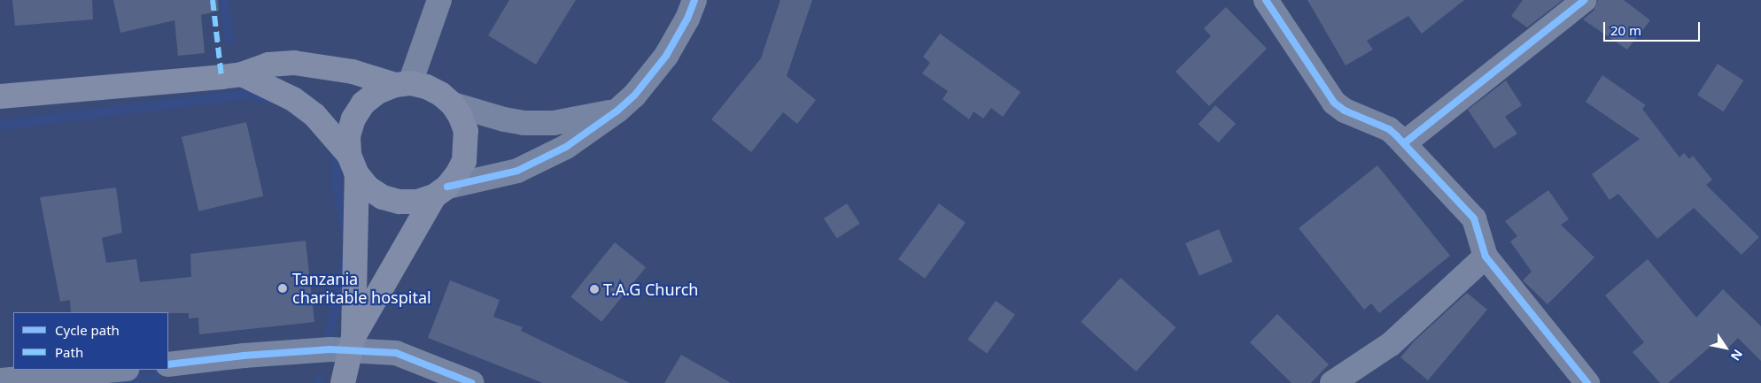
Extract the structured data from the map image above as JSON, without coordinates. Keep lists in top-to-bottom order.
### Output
{
  "places": ["Tanzania charitable hospital", "T.A.G Church"],
  "legend": ["Cycle path", "Path"],
  "scale_bar": "20 m",
  "north": "bottom right"
}
